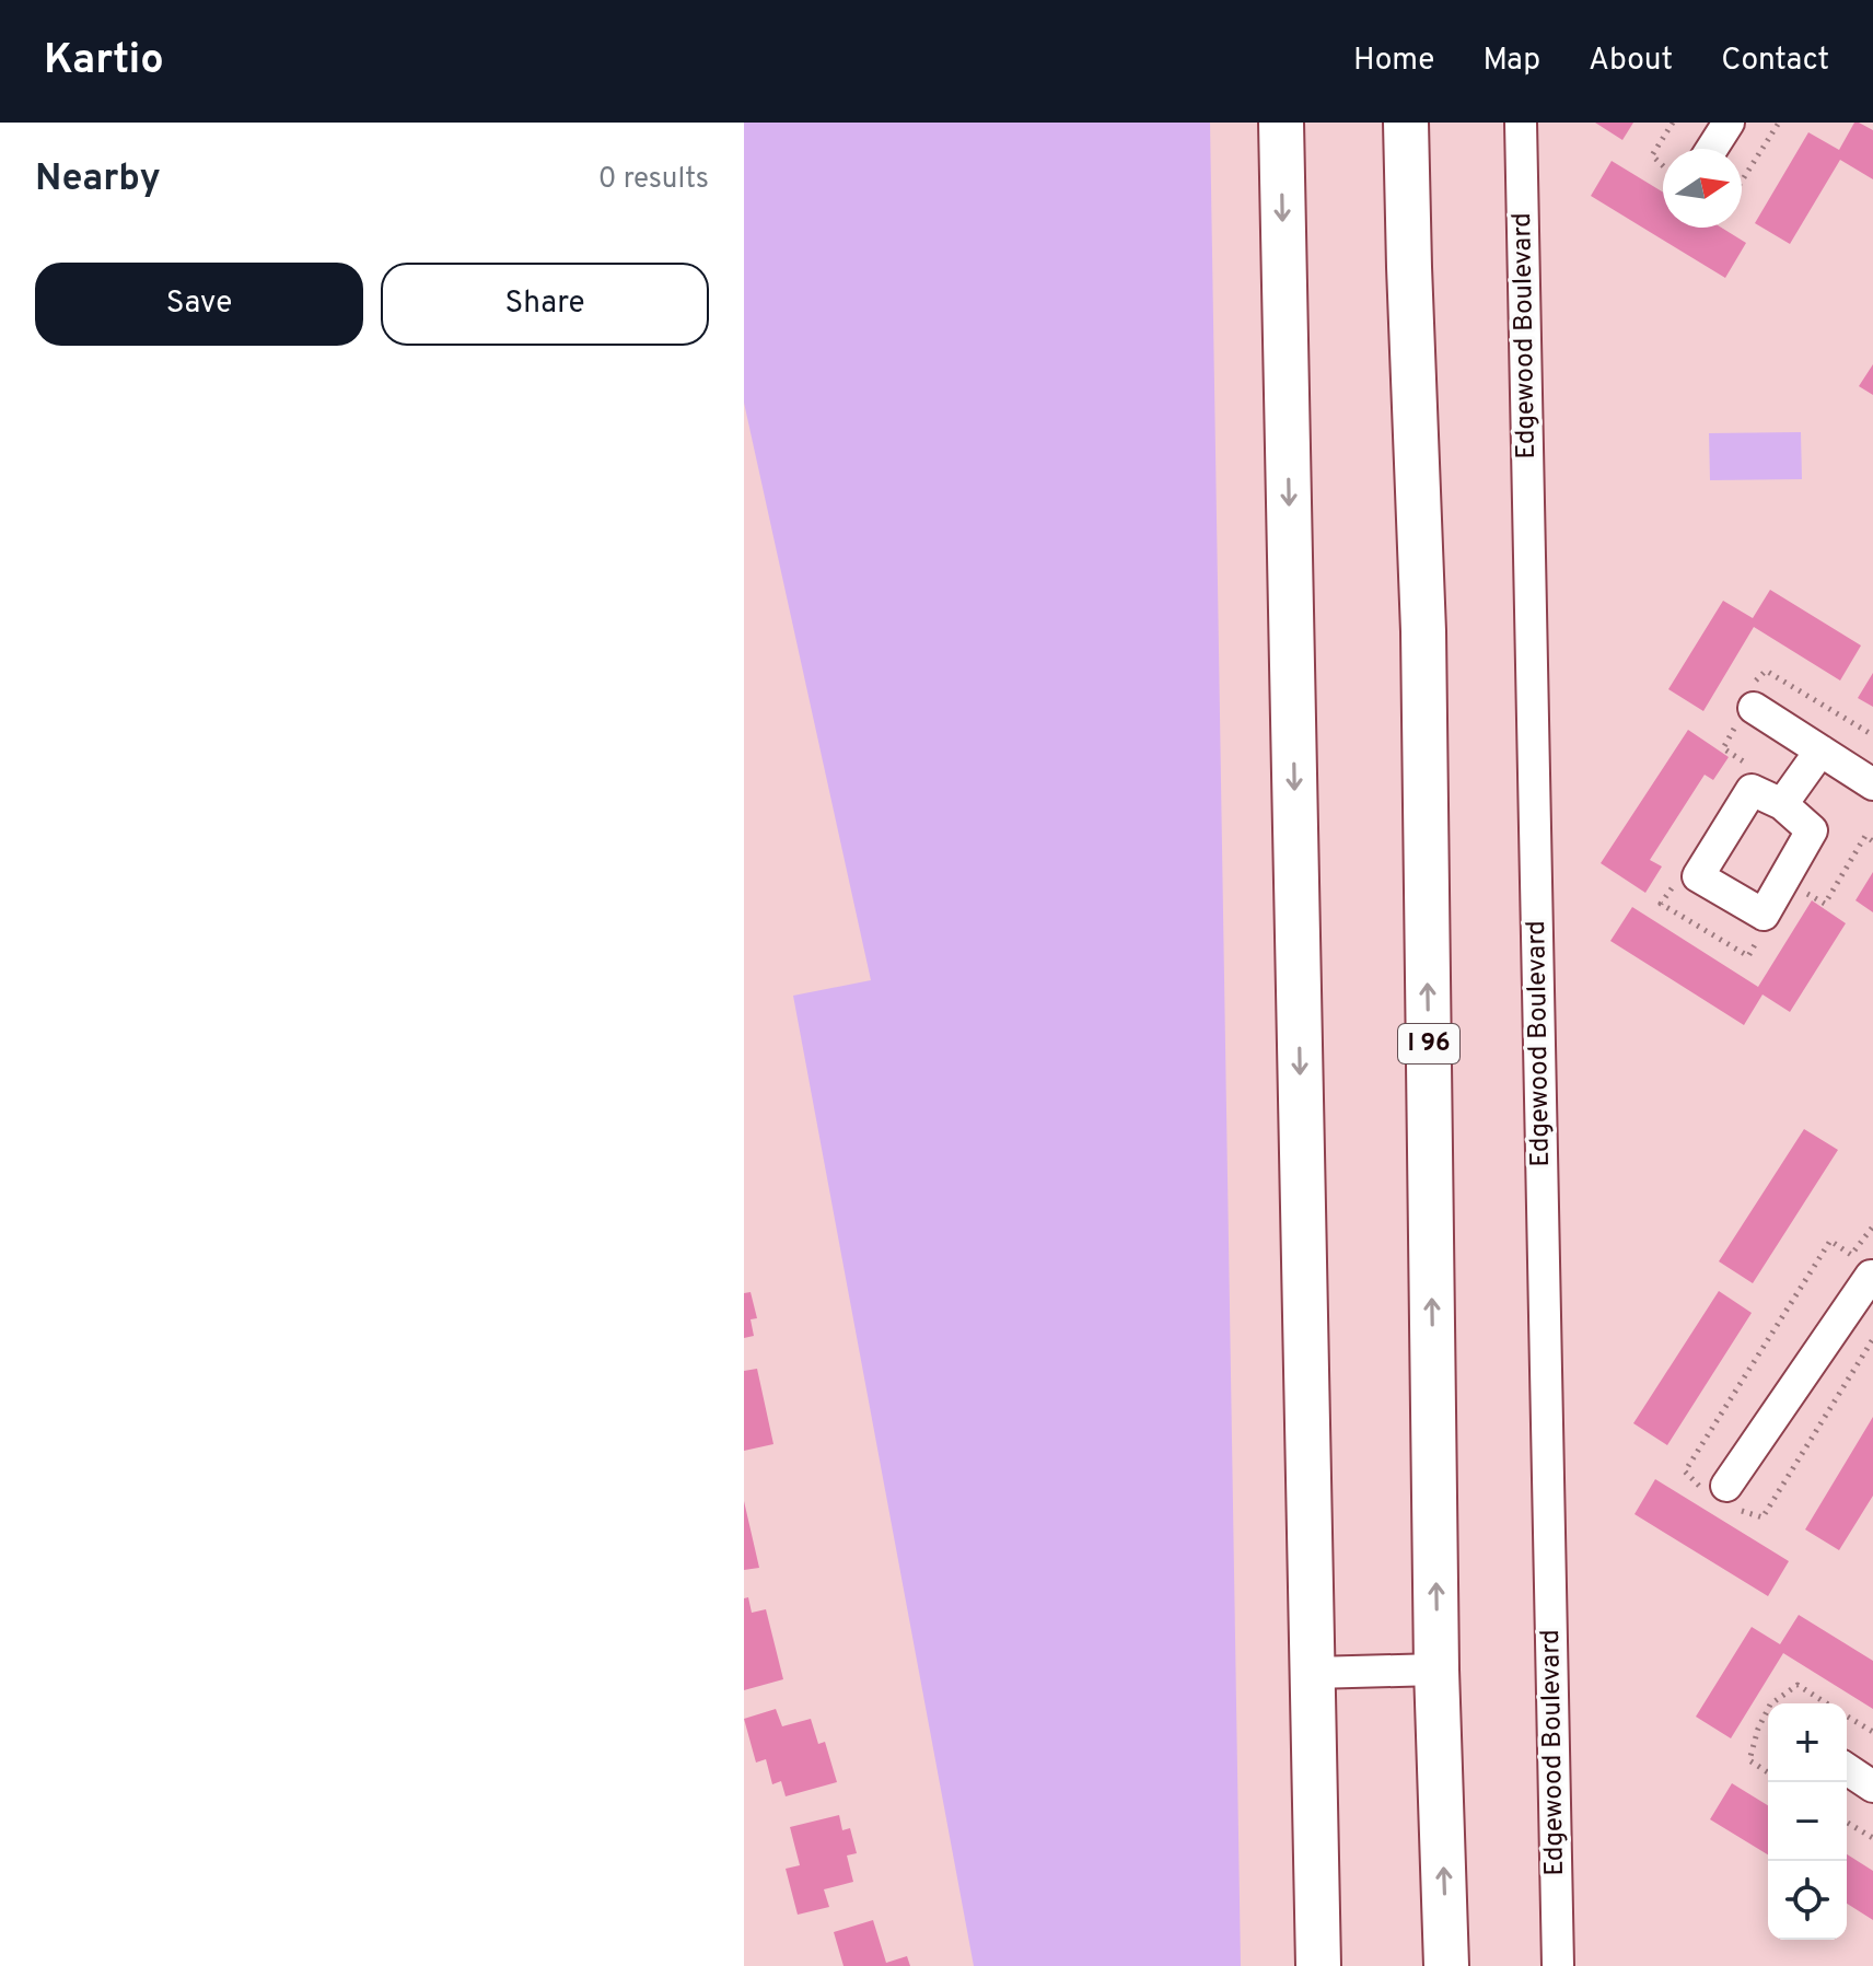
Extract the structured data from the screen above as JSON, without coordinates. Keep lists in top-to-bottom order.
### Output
{
  "streets": {
    "highway": ["I 96"],
    "street": ["Edgewood Boulevard"]
  },
  "north": "right",
  "page": {
    "header": "Kartio",
    "nav": [
      "Home",
      "Map",
      "About",
      "Contact"
    ],
    "heading": ["Nearby", "0 results"],
    "buttons": ["Save", "Share"],
    "map_buttons": ["+", "−"]
  }
}
